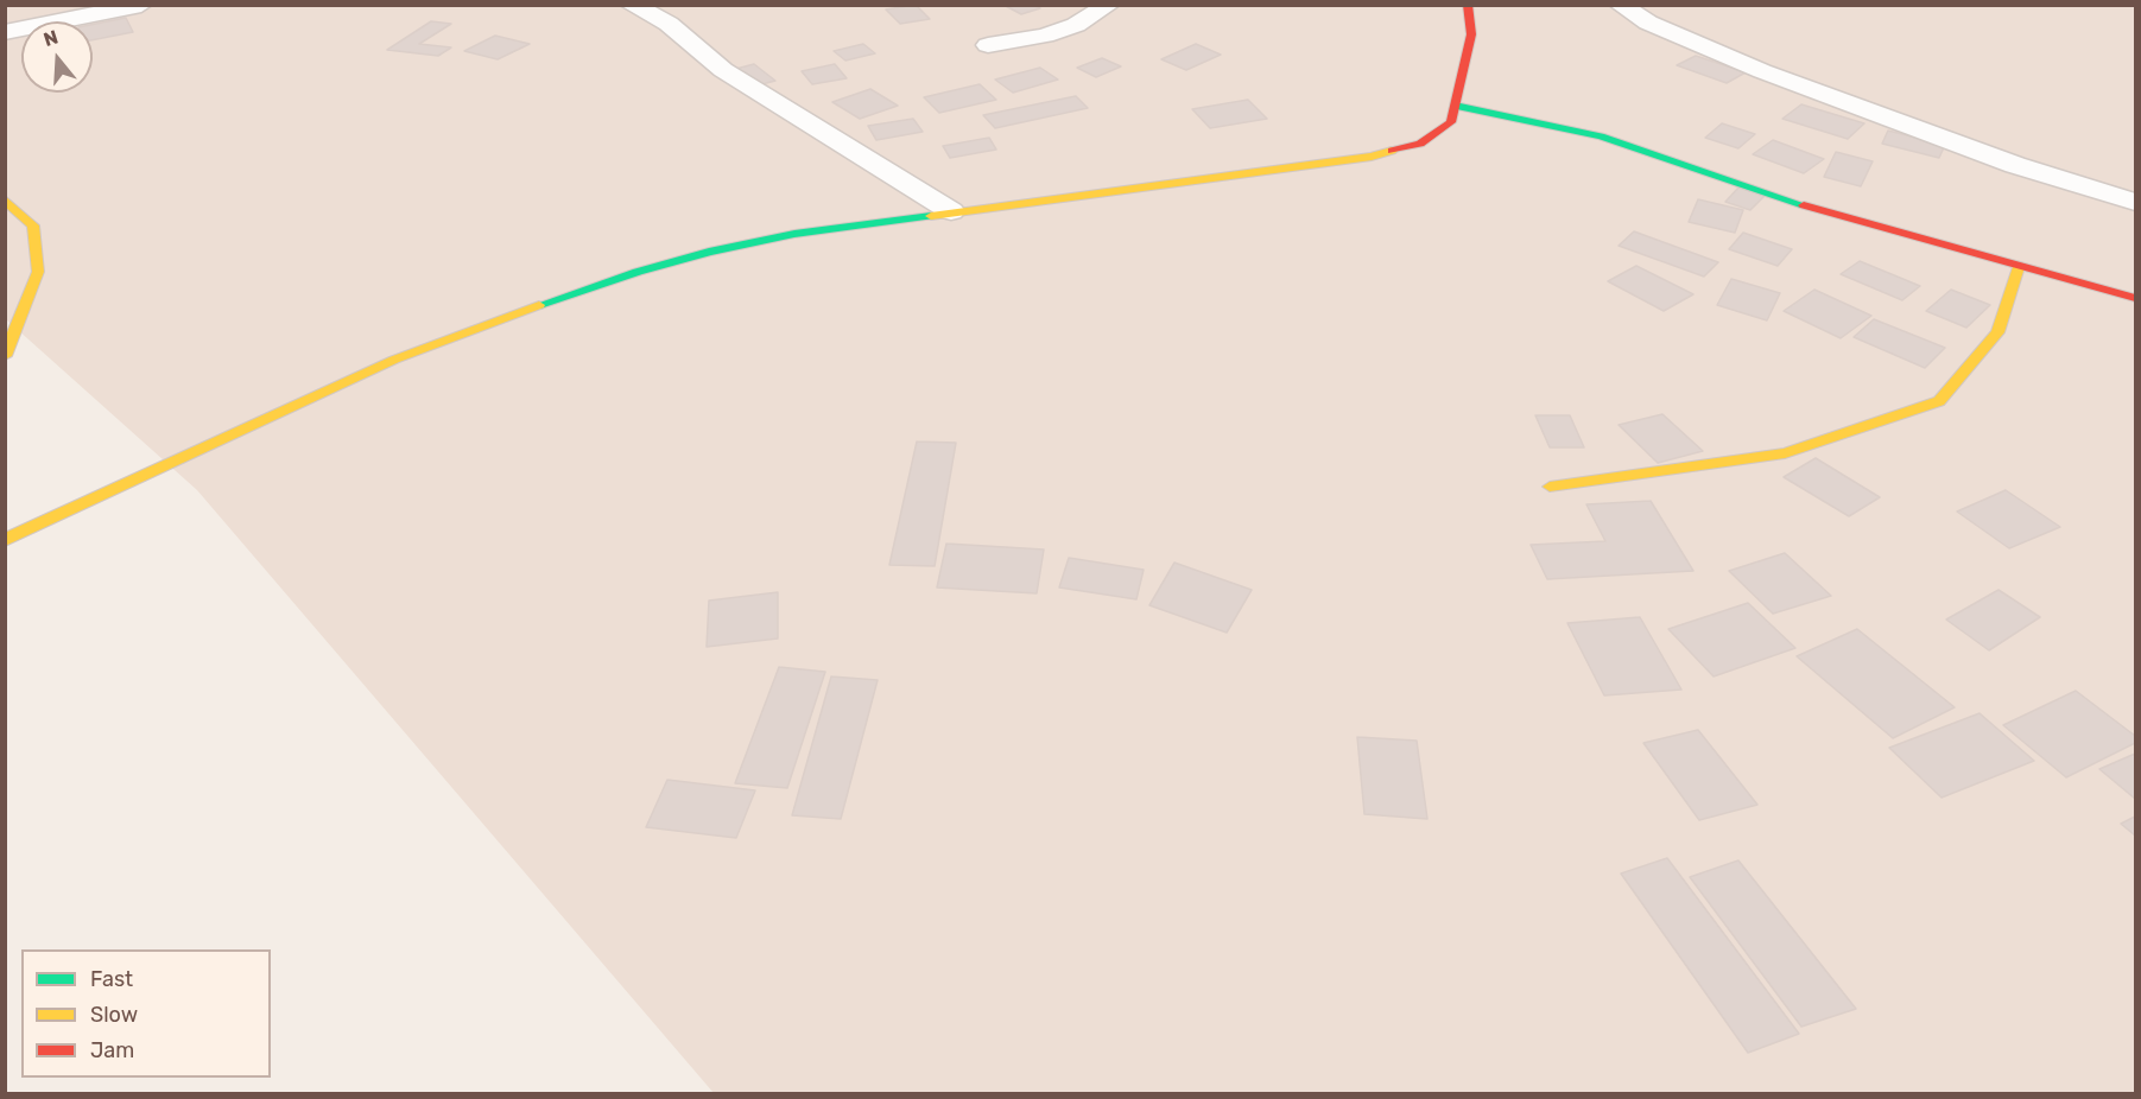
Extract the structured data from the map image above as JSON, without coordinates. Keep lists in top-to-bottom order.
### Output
{
  "legend": ["Fast", "Slow", "Jam"],
  "north": "top"
}
